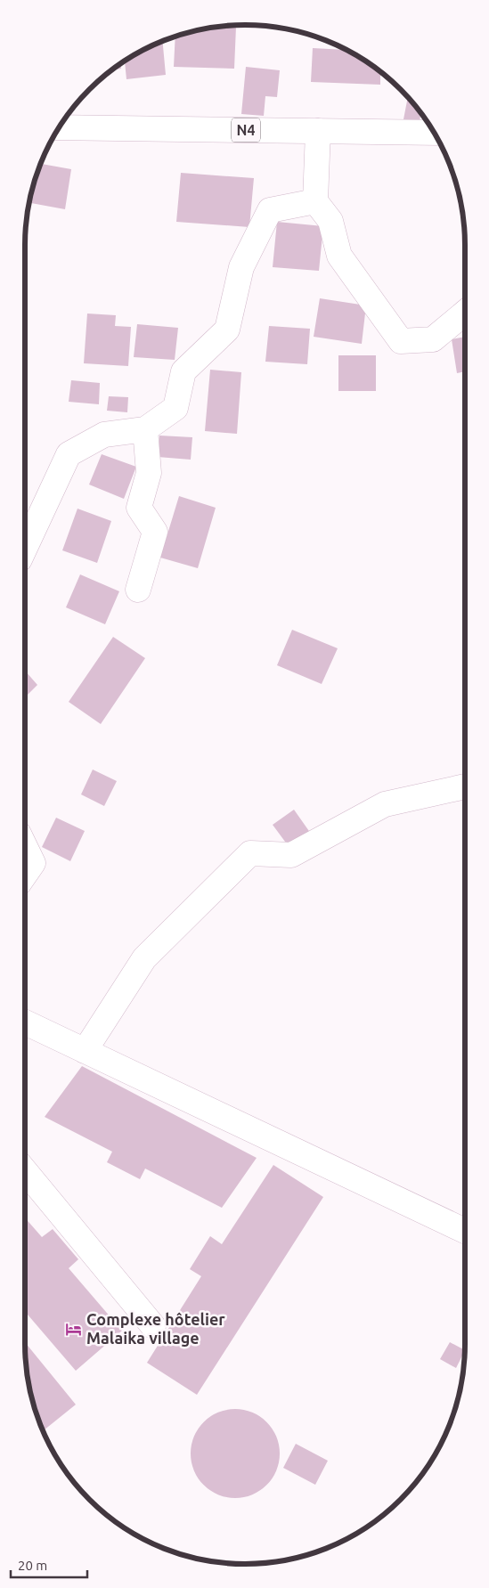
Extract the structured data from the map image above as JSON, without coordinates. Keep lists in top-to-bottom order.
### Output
{
  "streets": {
    "main road": ["N4"]
  },
  "places": {
    "hotel": ["Complexe hôtelier Malaika village"]
  },
  "scale_bar": "20 m"
}
